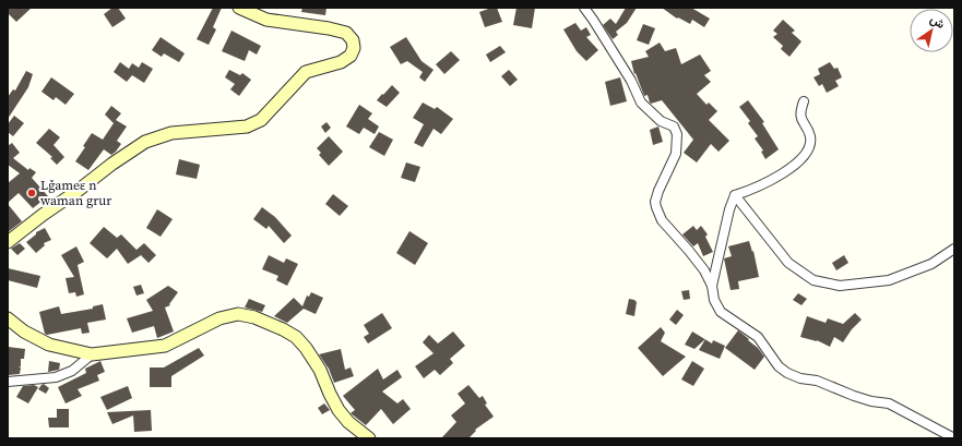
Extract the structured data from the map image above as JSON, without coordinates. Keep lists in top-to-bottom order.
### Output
{
  "places": ["Lǧameε n waman grur"],
  "north": "top right"
}
